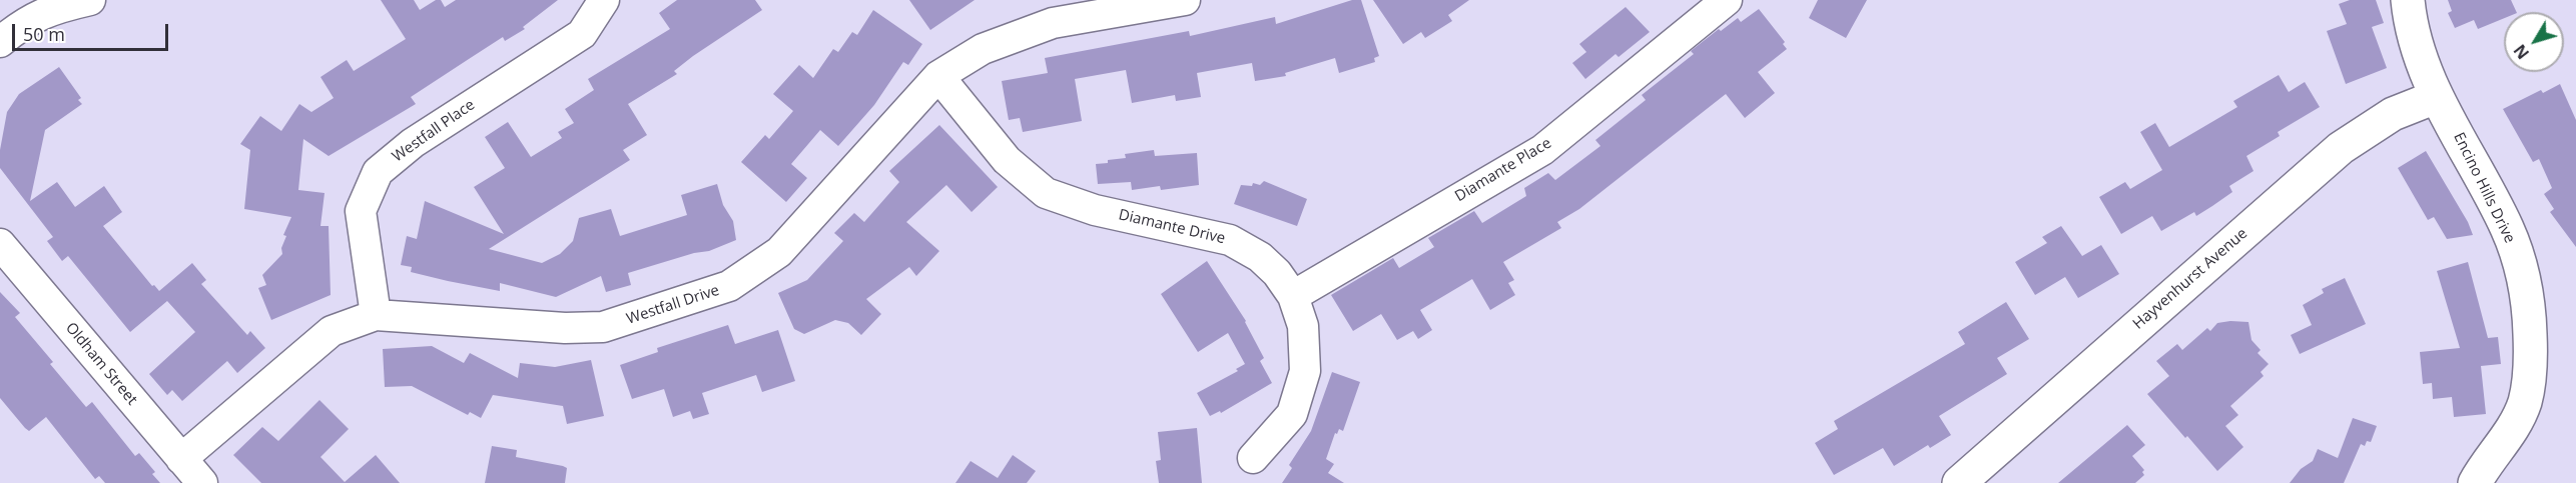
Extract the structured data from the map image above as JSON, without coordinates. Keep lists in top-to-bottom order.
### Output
{
  "streets": {
    "main road": ["Encino Hills Drive", "Hayvenhurst Avenue"],
    "street": [
      "Westfall Place",
      "Diamante Place",
      "Diamante Drive",
      "Westfall Drive",
      "Oldham Street"
    ]
  },
  "crossings": [
    ["Westfall Place", "Westfall Drive"],
    ["Diamante Place", "Diamante Drive"],
    ["Encino Hills Drive", "Hayvenhurst Avenue"],
    ["Diamante Drive", "Westfall Drive"],
    ["Westfall Drive", "Oldham Street"]
  ],
  "scale_bar": "50 m",
  "north": "bottom left"
}
